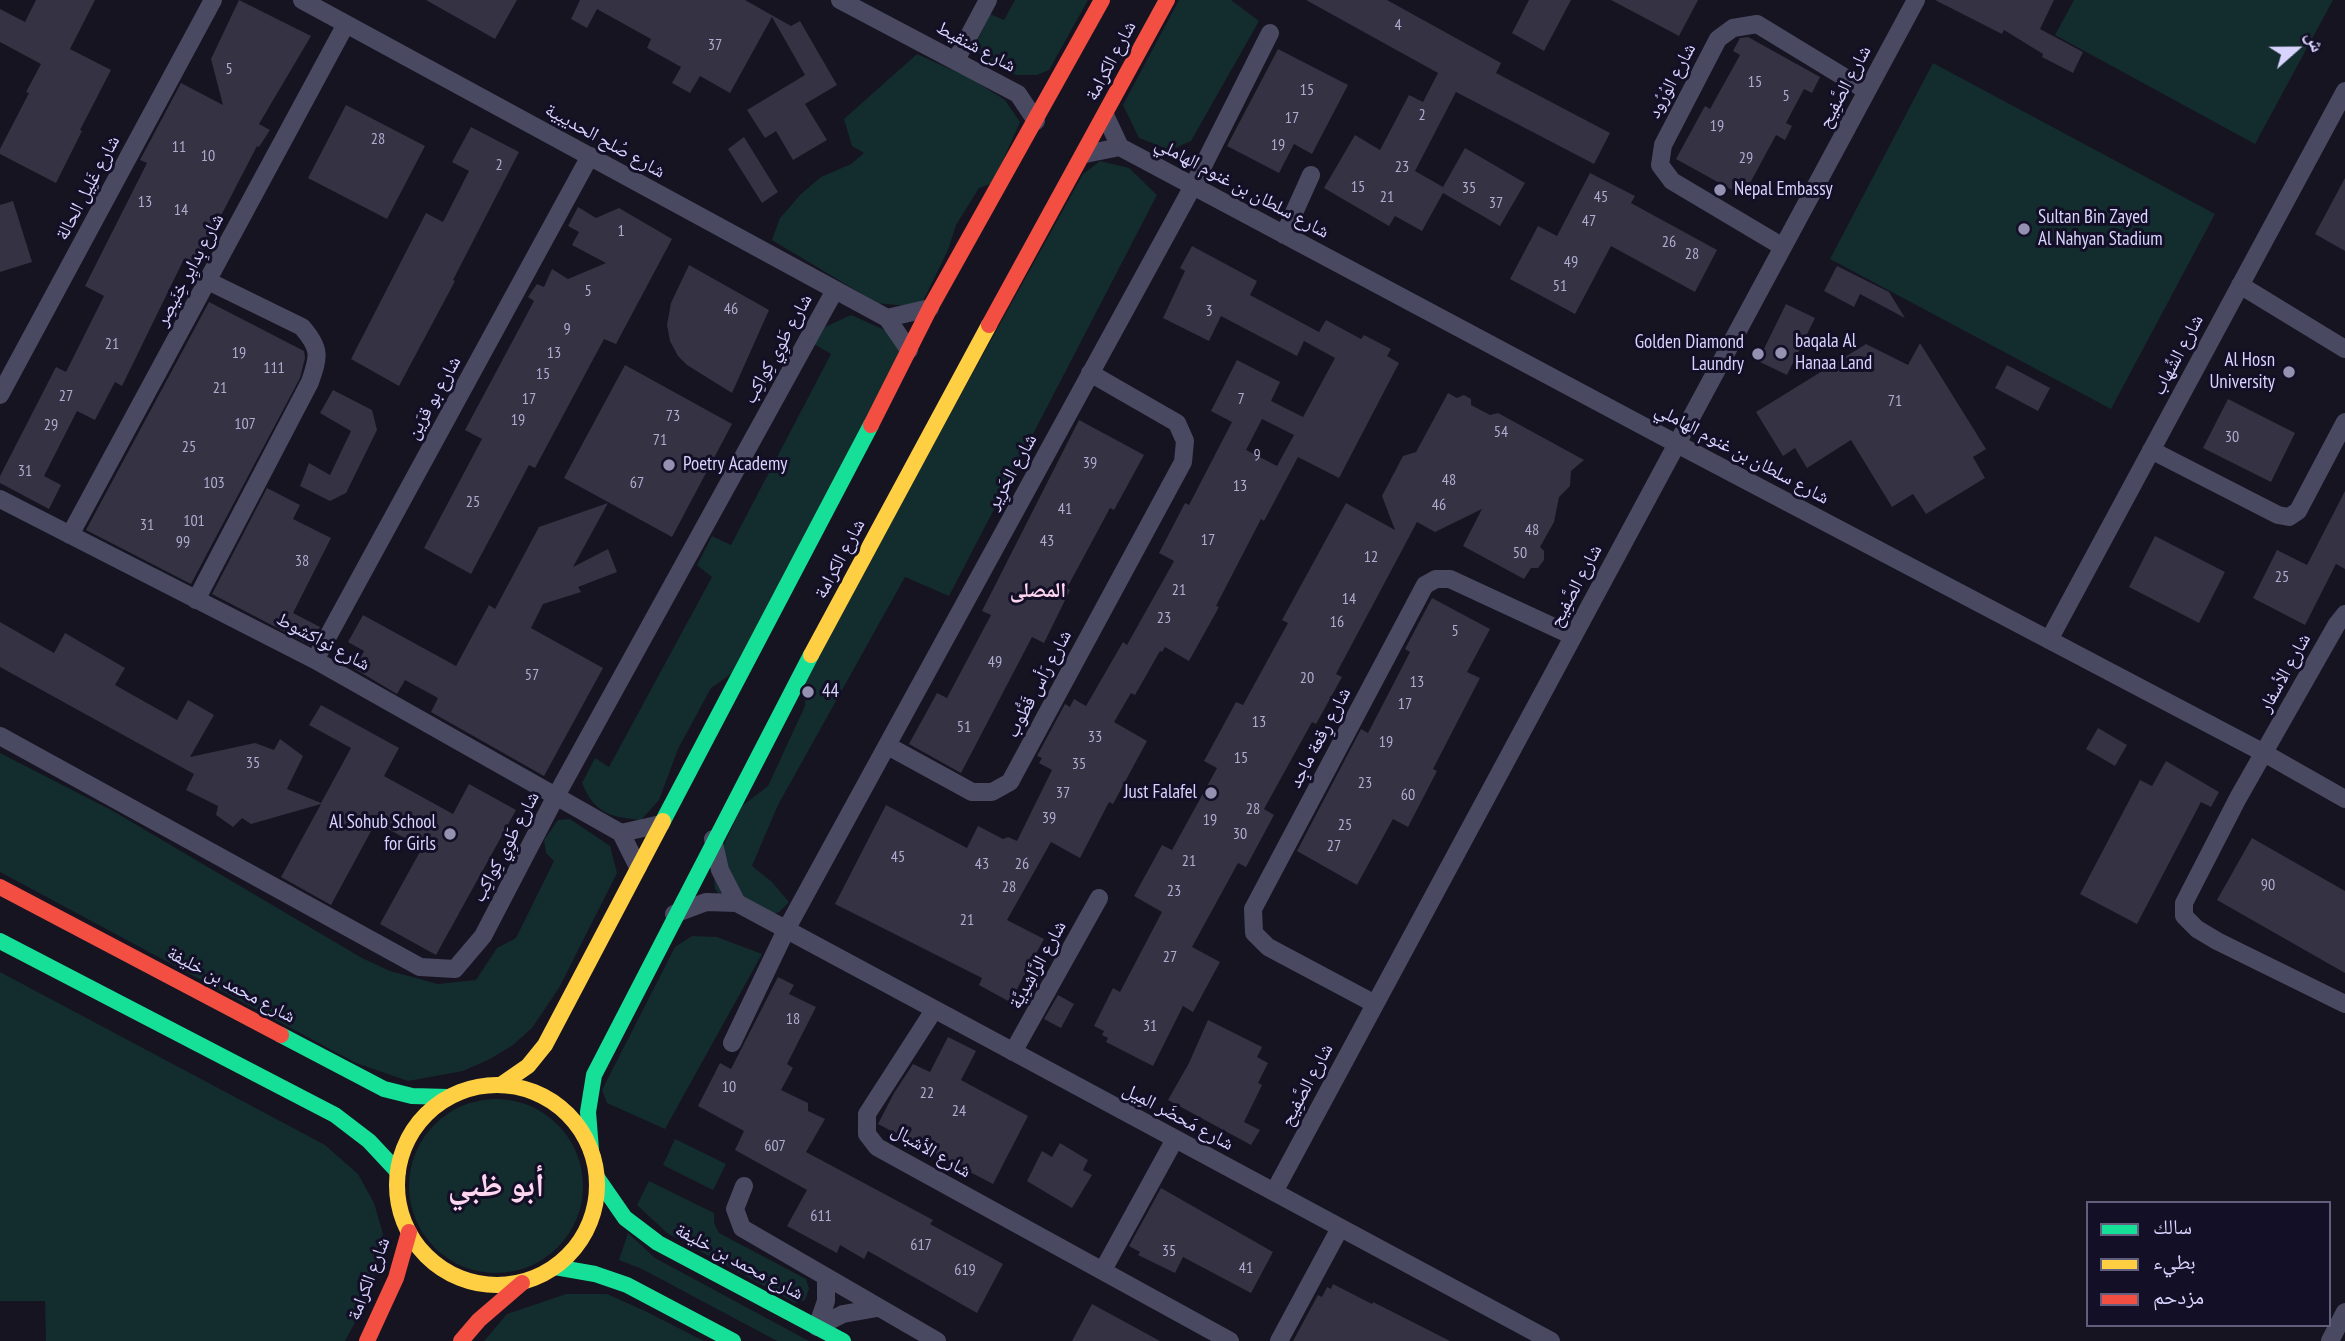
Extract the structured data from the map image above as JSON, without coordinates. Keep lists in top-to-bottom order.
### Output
{
  "streets": {
    "main road": ["شارع الكرامة", "شارع محمد بن خليفة"],
    "street": [
      "شارع شنقيط",
      "شارع الوُرُود",
      "شارع الصَّفِيح",
      "شارع صُلح الحديبية",
      "شارع غَلِيل الحالة",
      "شارع سلطان بن غنوم الهاملي",
      "شارع بِدايِر خِنَيصِر",
      "شارع طَوِي كِواكِب",
      "شارع الشِّهاب",
      "شارع بو قرَين",
      "شارع الحَرِير",
      "شارع نواكشوط",
      "شارع الأسفار",
      "شارع رَأس قَطُّوب",
      "شارع رِقعة ماجِد",
      "شارع الرَّاشِدِيَّة",
      "شارع مَحضَر المِيل",
      "شارع الأشبال"
    ]
  },
  "crossings": [
    ["شارع شنقيط", "شارع الكرامة"],
    ["شارع الكرامة", "شارع صُلح الحديبية"],
    ["شارع الكرامة", "شارع محمد بن خليفة"],
    ["شارع الكرامة", "شارع مَحضَر المِيل"],
    ["شارع الوُرُود", "شارع الصَّفِيح"],
    ["شارع الصَّفِيح", "شارع سلطان بن غنوم الهاملي"],
    ["شارع الصَّفِيح", "شارع رِقعة ماجِد"],
    ["شارع الصَّفِيح", "شارع مَحضَر المِيل"],
    ["شارع صُلح الحديبية", "شارع بِدايِر خِنَيصِر"],
    ["شارع صُلح الحديبية", "شارع طَوِي كِواكِب"],
    ["شارع صُلح الحديبية", "شارع بو قرَين"],
    ["شارع سلطان بن غنوم الهاملي", "شارع الشِّهاب"],
    ["شارع سلطان بن غنوم الهاملي", "شارع الحَرِير"],
    ["شارع سلطان بن غنوم الهاملي", "شارع الأسفار"],
    ["شارع بِدايِر خِنَيصِر", "شارع نواكشوط"],
    ["شارع طَوِي كِواكِب", "شارع نواكشوط"],
    ["شارع بو قرَين", "شارع نواكشوط"],
    ["شارع الحَرِير", "شارع رَأس قَطُّوب"],
    ["شارع الحَرِير", "شارع مَحضَر المِيل"],
    ["شارع الرَّاشِدِيَّة", "شارع مَحضَر المِيل"],
    ["شارع مَحضَر المِيل", "شارع الأشبال"]
  ],
  "districts": ["المصلى", "أبو ظبي"],
  "places": [
    "Nepal Embassy",
    "Sultan Bin Zayed Al Nahyan Stadium",
    "baqala Al Hanaa Land",
    "Golden Diamond Laundry",
    "Al Hosn University",
    "Poetry Academy",
    "44",
    "Just Falafel",
    "Al Sohub School for Girls"
  ],
  "house_numbers": [
    "4",
    "37",
    "5",
    "15",
    "15",
    "5",
    "2",
    "17",
    "19",
    "28",
    "19",
    "11",
    "10",
    "29",
    "2",
    "23",
    "15",
    "35",
    "21",
    "45",
    "13",
    "37",
    "14",
    "47",
    "1",
    "26",
    "28",
    "49",
    "51",
    "5",
    "46",
    "3",
    "9",
    "21",
    "19",
    "13",
    "111",
    "15",
    "21",
    "27",
    "17",
    "7",
    "71",
    "73",
    "19",
    "107",
    "29",
    "54",
    "30",
    "71",
    "25",
    "9",
    "39",
    "31",
    "48",
    "103",
    "67",
    "13",
    "25",
    "46",
    "41",
    "101",
    "31",
    "48",
    "17",
    "43",
    "99",
    "50",
    "12",
    "38",
    "25",
    "21",
    "14",
    "23",
    "16",
    "5",
    "49",
    "57",
    "20",
    "13",
    "17",
    "13",
    "51",
    "33",
    "19",
    "15",
    "35",
    "35",
    "23",
    "37",
    "60",
    "28",
    "39",
    "19",
    "25",
    "30",
    "27",
    "45",
    "21",
    "43",
    "26",
    "90",
    "28",
    "23",
    "21",
    "27",
    "18",
    "31",
    "10",
    "22",
    "24",
    "607",
    "611",
    "617",
    "35",
    "41",
    "619"
  ],
  "legend": ["سالك", "بطيء", "مزدحم"],
  "north": "right"
}
